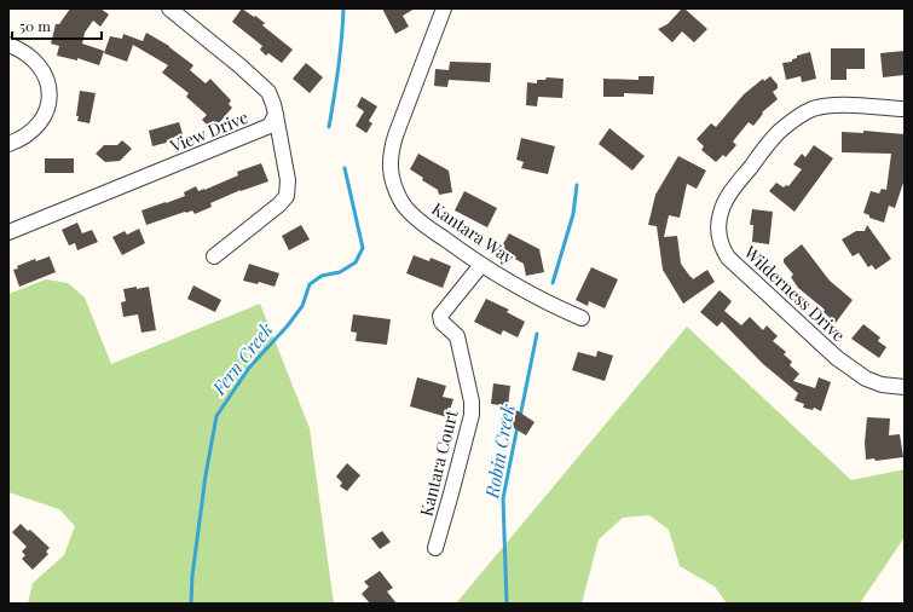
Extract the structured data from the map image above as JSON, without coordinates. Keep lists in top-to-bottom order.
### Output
{
  "streets": {
    "street": [
      "View Drive",
      "Kantara Way",
      "Wilderness Drive",
      "Kantara Court"
    ]
  },
  "crossings": [
    ["Kantara Way", "Kantara Court"]
  ],
  "water": ["Fern Creek", "Robin Creek"],
  "scale_bar": "50 m"
}
